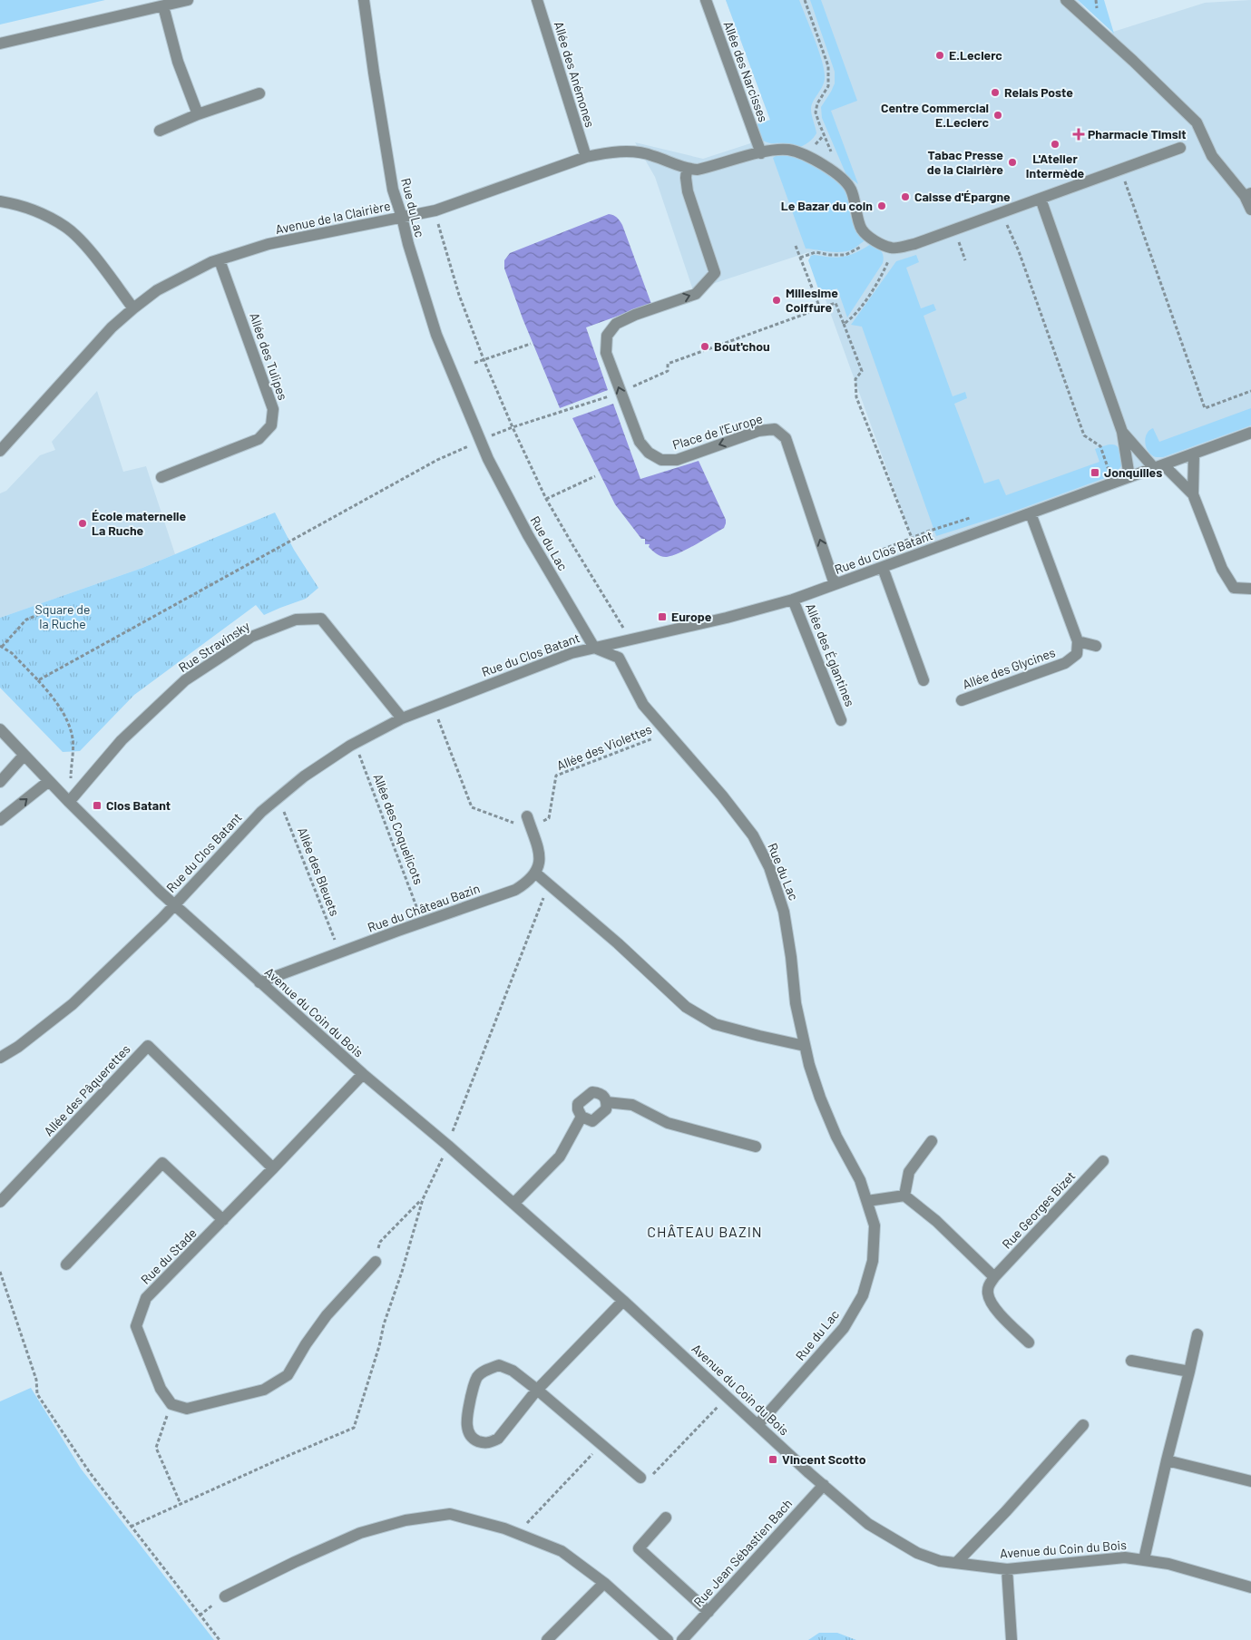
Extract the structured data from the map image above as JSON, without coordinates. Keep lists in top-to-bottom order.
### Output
{
  "streets": {
    "street": [
      "Allée des Narcisses",
      "Allée des Anémones",
      "Rue du Lac",
      "Avenue de la Clairière",
      "Allée des Tulipes",
      "Place de l'Europe",
      "Rue du Clos Batant",
      "Rue Stravinsky",
      "Allée des Églantines",
      "Allée des Glycines",
      "Rue du Château Bazin",
      "Avenue du Coin du Bois",
      "Allée des Pâquerettes",
      "Rue Georges Bizet",
      "Rue du Stade",
      "Rue Jean Sébastien Bach"
    ],
    "path": ["Allée des Violettes", "Allée des Coquelicots", "Allée des Bleuets"]
  },
  "crossings": [
    ["Allée des Narcisses", "Avenue de la Clairière"],
    ["Allée des Anémones", "Avenue de la Clairière"],
    ["Rue du Lac", "Avenue de la Clairière"],
    ["Rue du Lac", "Rue du Clos Batant"],
    ["Rue du Lac", "Allée des Violettes"],
    ["Rue du Lac", "Avenue du Coin du Bois"],
    ["Avenue de la Clairière", "Allée des Tulipes"],
    ["Avenue de la Clairière", "Place de l'Europe"],
    ["Place de l'Europe", "Rue du Clos Batant"],
    ["Rue du Clos Batant", "Rue Stravinsky"],
    ["Rue du Clos Batant", "Allée des Églantines"],
    ["Rue du Clos Batant", "Allée des Coquelicots"],
    ["Rue du Clos Batant", "Allée des Bleuets"],
    ["Rue du Clos Batant", "Avenue du Coin du Bois"],
    ["Rue Stravinsky", "Avenue du Coin du Bois"],
    ["Allée des Coquelicots", "Rue du Château Bazin"],
    ["Allée des Bleuets", "Rue du Château Bazin"],
    ["Rue du Château Bazin", "Avenue du Coin du Bois"],
    ["Avenue du Coin du Bois", "Rue du Stade"],
    ["Avenue du Coin du Bois", "Rue Jean Sébastien Bach"],
    ["Allée des Pâquerettes", "Rue du Stade"]
  ],
  "districts": ["CHÂTEAU BAZIN"],
  "parks": ["Square de la Ruche"],
  "places": {
    "other": [
      "E.Leclerc",
      "Relais Poste",
      "Centre Commercial E.Leclerc",
      "L'Atelier Intermède",
      "Tabac Presse de la Clairière",
      "Caisse d'Épargne",
      "Le Bazar du coin",
      "Millesime Coiffure",
      "Bout'chou",
      "École maternelle La Ruche"
    ],
    "health": ["Pharmacie Timsit"],
    "transit": [
      "Jonquilles",
      "Europe",
      "Clos Batant",
      "Vincent Scotto"
    ]
  }
}
